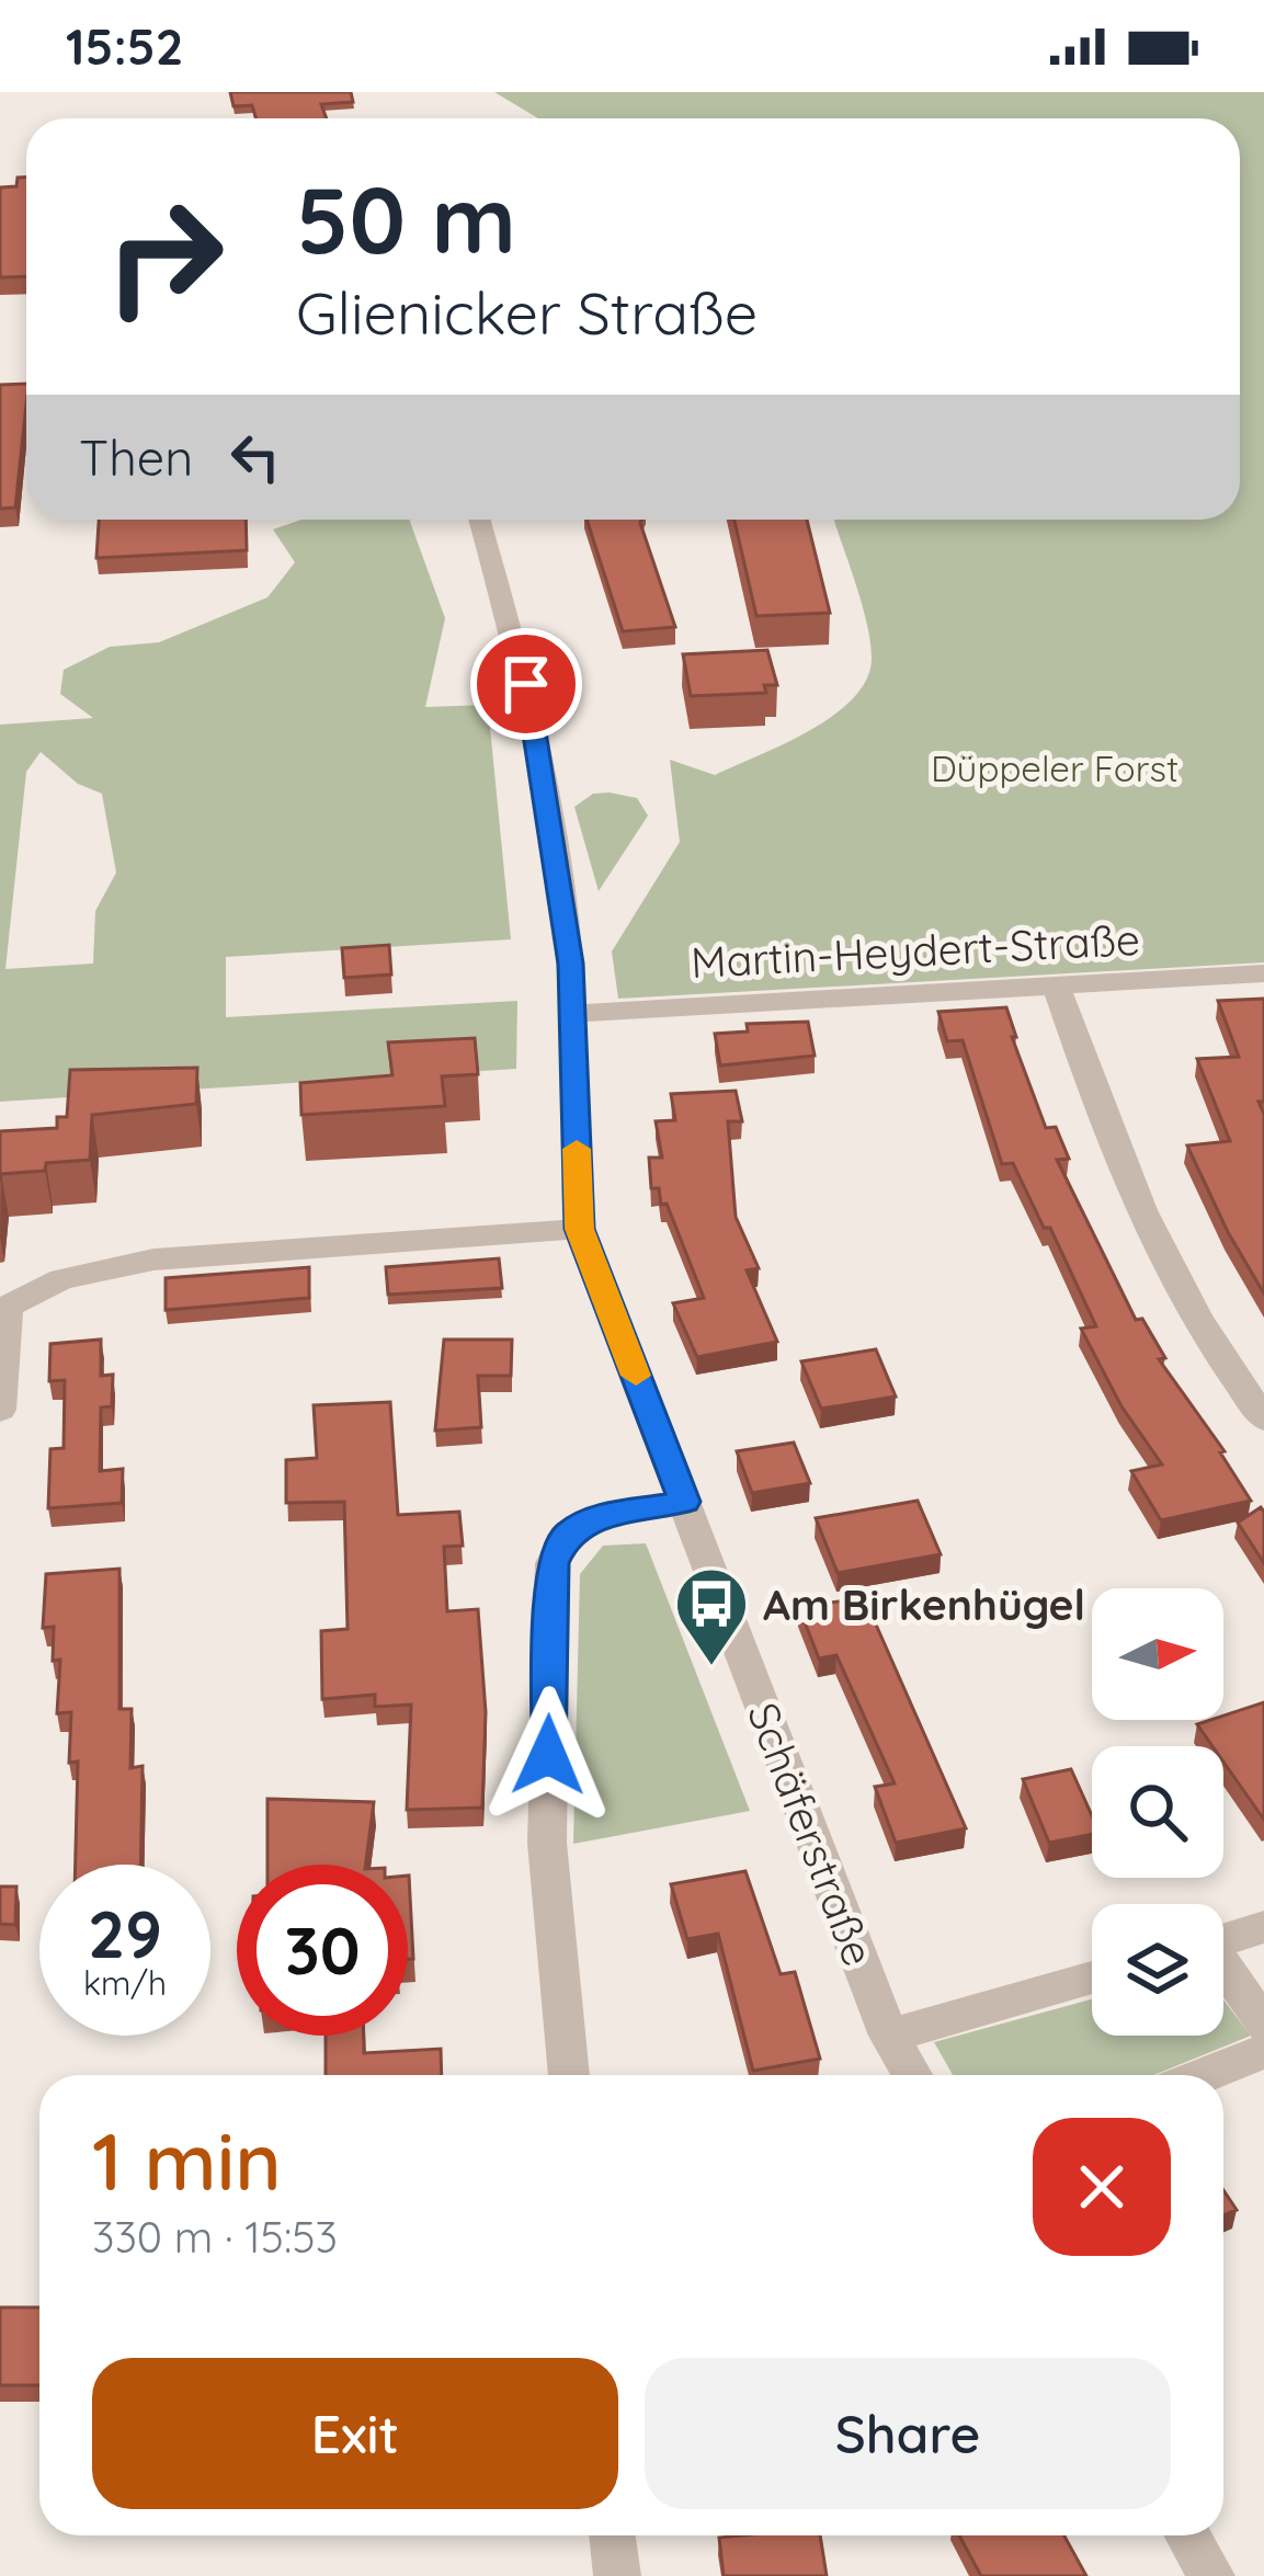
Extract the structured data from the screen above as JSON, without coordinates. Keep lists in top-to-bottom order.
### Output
{
  "streets": {
    "street": ["Martin-Heydert-Straße", "Schäferstraße"]
  },
  "crossings": [
    ["Martin-Heydert-Straße", "Schäferstraße"]
  ],
  "parks": ["Düppeler Forst"],
  "places": {
    "bus stop": ["Am Birkenhügel"]
  },
  "north": "right",
  "page": {
    "status": "15:52",
    "turn": ["50 m", "Glienicker Straße"],
    "then": "Then",
    "speed": "29 km/h",
    "limit": "30",
    "heading": ["1 min", "330 m · 15:53"],
    "buttons": ["Exit", "Share"]
  }
}
